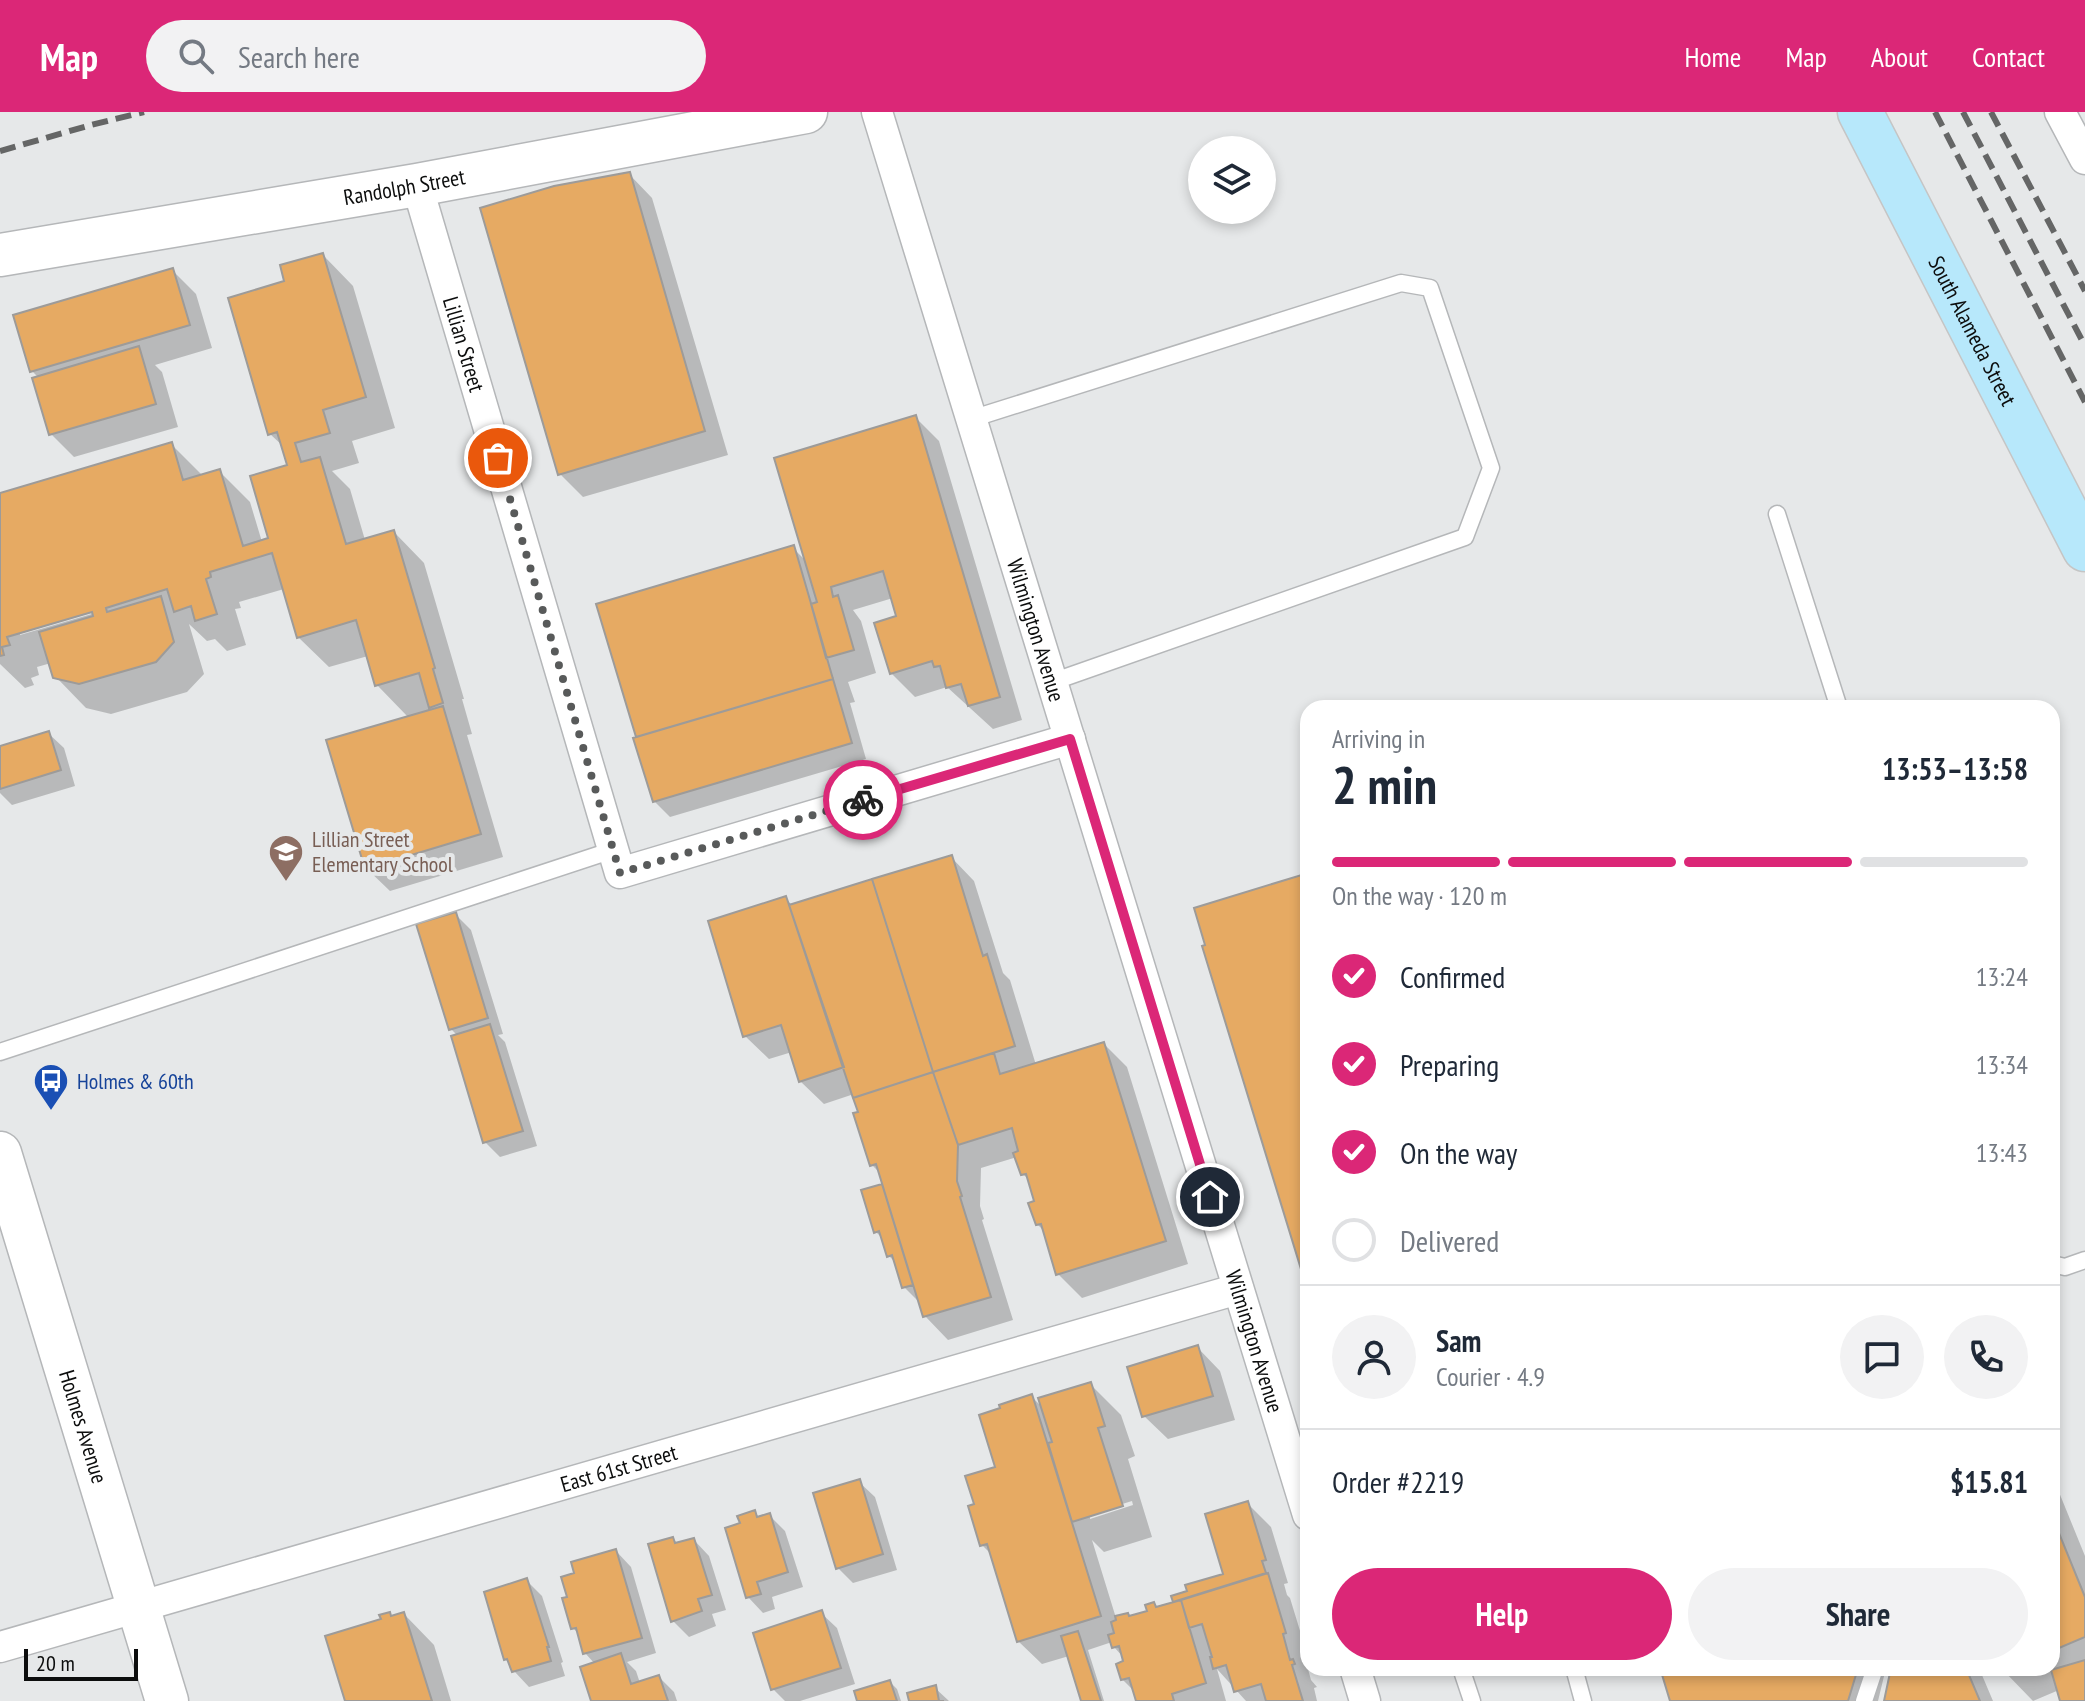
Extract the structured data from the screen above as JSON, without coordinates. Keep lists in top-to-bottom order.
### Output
{
  "streets": {
    "main road": ["South Alameda Street"],
    "street": [
      "Randolph Street",
      "Lillian Street",
      "Wilmington Avenue",
      "Holmes Avenue",
      "East 61st Street"
    ]
  },
  "crossings": [
    ["Randolph Street", "Lillian Street"],
    ["Wilmington Avenue", "East 61st Street"],
    ["Holmes Avenue", "East 61st Street"]
  ],
  "places": {
    "school or university": ["Lillian Street Elementary School"],
    "bus stop": ["Holmes & 60th"]
  },
  "scale_bar": "20 m",
  "page": {
    "header": "Map",
    "search": "Search here",
    "nav": [
      "Home",
      "Map",
      "About",
      "Contact"
    ],
    "heading": ["2 min", "Arriving in", "13:53–13:58"],
    "panel": [
      "Sam",
      "Courier · 4.9",
      "Order #2219",
      "$15.81"
    ],
    "bar": "On the way · 120 m",
    "list": [
      ["Confirmed", "13:24"],
      ["Preparing", "13:34"],
      ["On the way", "13:43"],
      "Delivered"
    ],
    "buttons": ["Help", "Share"],
    "scale": "20 m"
  }
}
